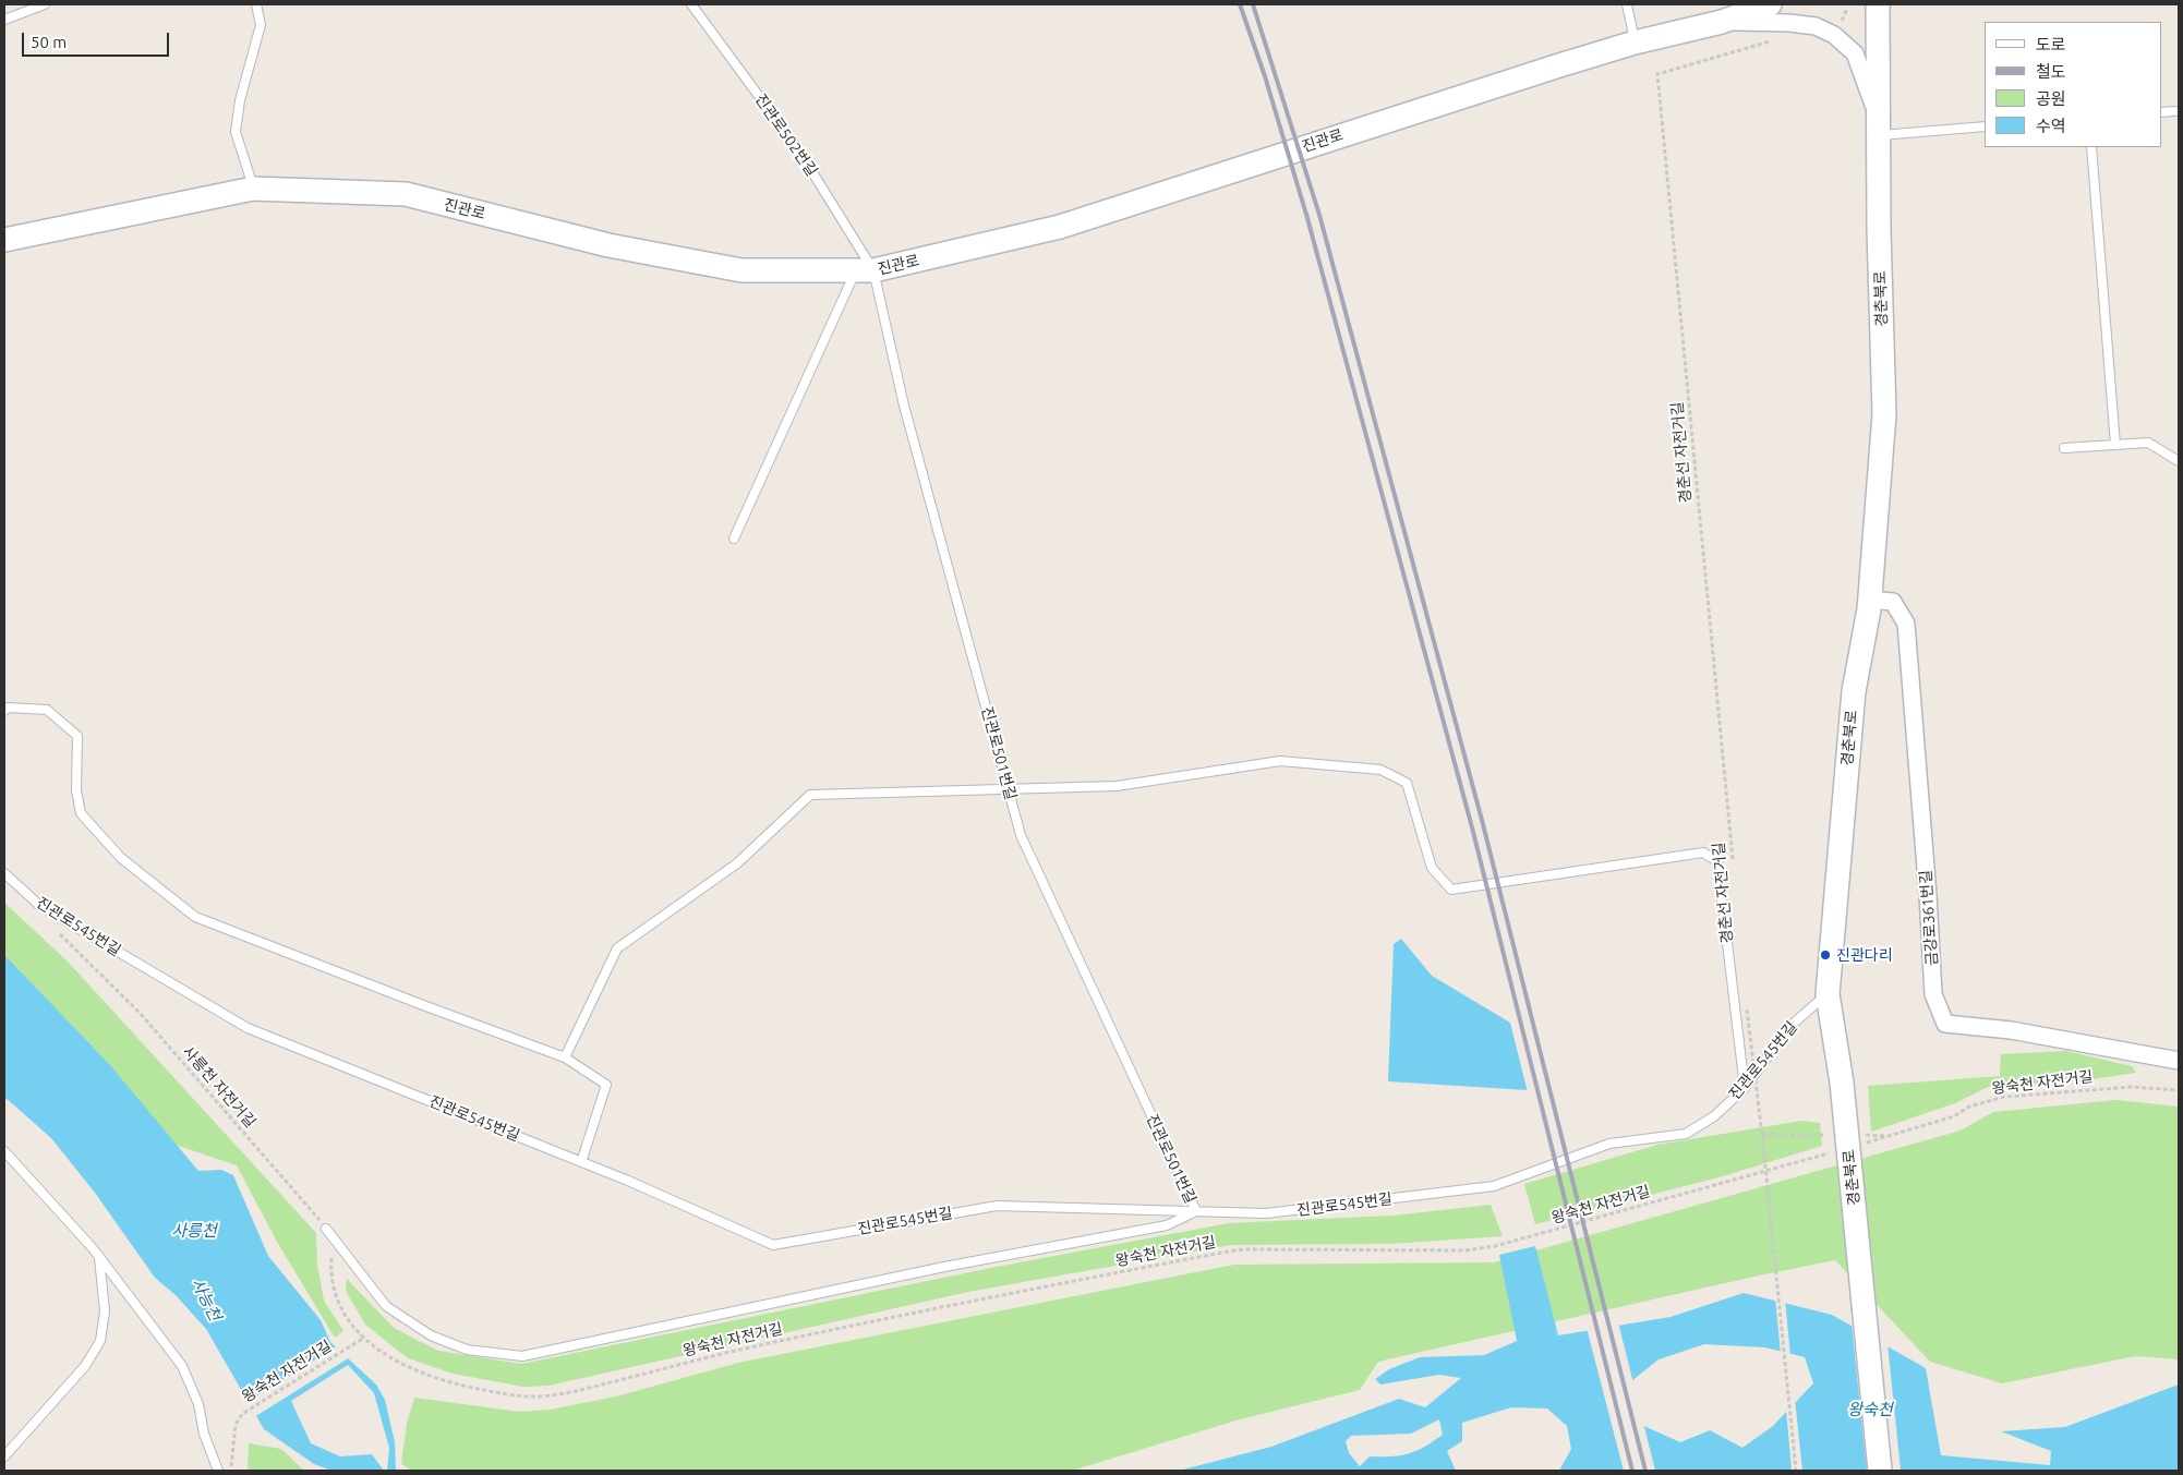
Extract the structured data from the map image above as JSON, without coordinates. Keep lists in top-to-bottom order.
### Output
{
  "streets": {
    "street": ["진관로", "경춘북로", "금강로361번길"],
    "lane": ["진관로502번길", "진관로501번길", "진관로545번길"],
    "path": ["경춘선 자전거길", "왕숙천 자전거길", "사릉천 자전거길"]
  },
  "crossings": [
    ["진관로502번길", "진관로"],
    ["진관로502번길", "진관로501번길"],
    ["진관로", "진관로501번길"],
    ["경춘북로", "금강로361번길"],
    ["경춘북로", "진관로545번길"],
    ["진관로501번길", "진관로545번길"],
    ["왕숙천 자전거길", "사릉천 자전거길"]
  ],
  "water": ["사릉천", "사능천", "왕숙천"],
  "places": ["진관다리"],
  "legend": [
    "도로",
    "철도",
    "공원",
    "수역"
  ],
  "scale_bar": "50 m"
}
